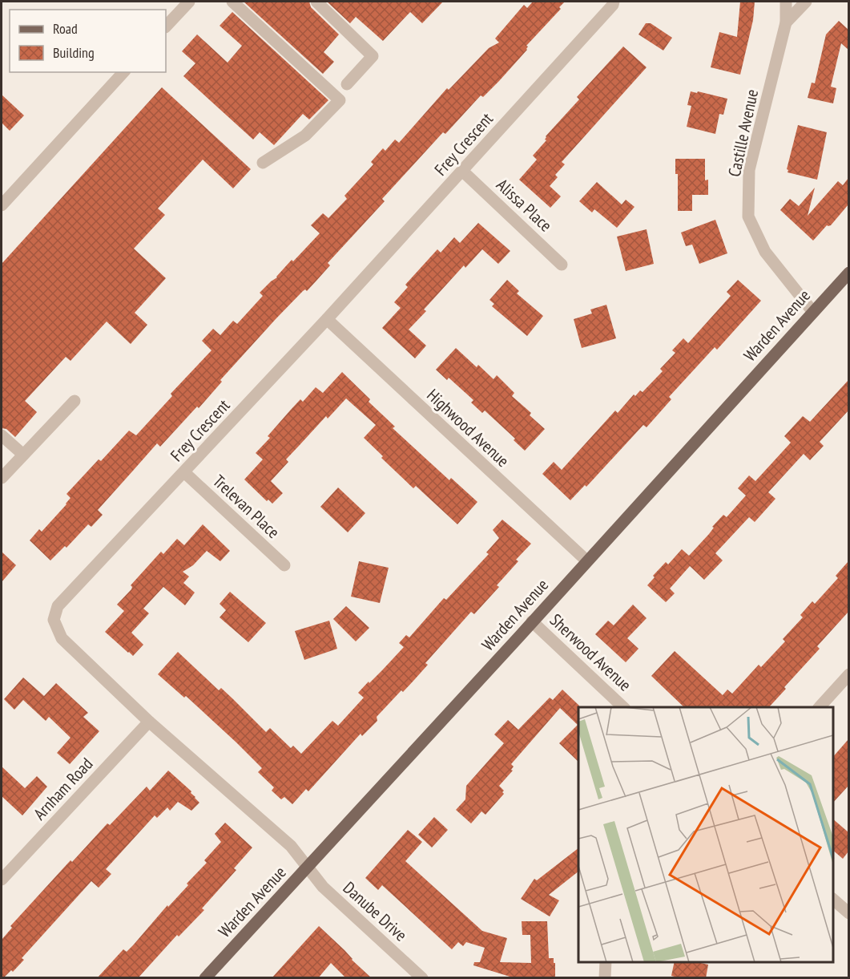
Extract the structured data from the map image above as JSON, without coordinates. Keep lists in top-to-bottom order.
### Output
{
  "streets": {
    "main road": ["Warden Avenue"],
    "street": [
      "Castille Avenue",
      "Frey Crescent",
      "Alissa Place",
      "Highwood Avenue",
      "Trelevan Place",
      "Sherwood Avenue",
      "Arnham Road",
      "Danube Drive"
    ]
  },
  "crossings": [
    ["Castille Avenue", "Warden Avenue"],
    ["Frey Crescent", "Alissa Place"],
    ["Frey Crescent", "Warden Avenue"],
    ["Frey Crescent", "Highwood Avenue"],
    ["Frey Crescent", "Trelevan Place"],
    ["Frey Crescent", "Arnham Road"],
    ["Frey Crescent", "Danube Drive"],
    ["Warden Avenue", "Highwood Avenue"],
    ["Warden Avenue", "Sherwood Avenue"],
    ["Warden Avenue", "Danube Drive"]
  ],
  "legend": ["Road", "Building"]
}
